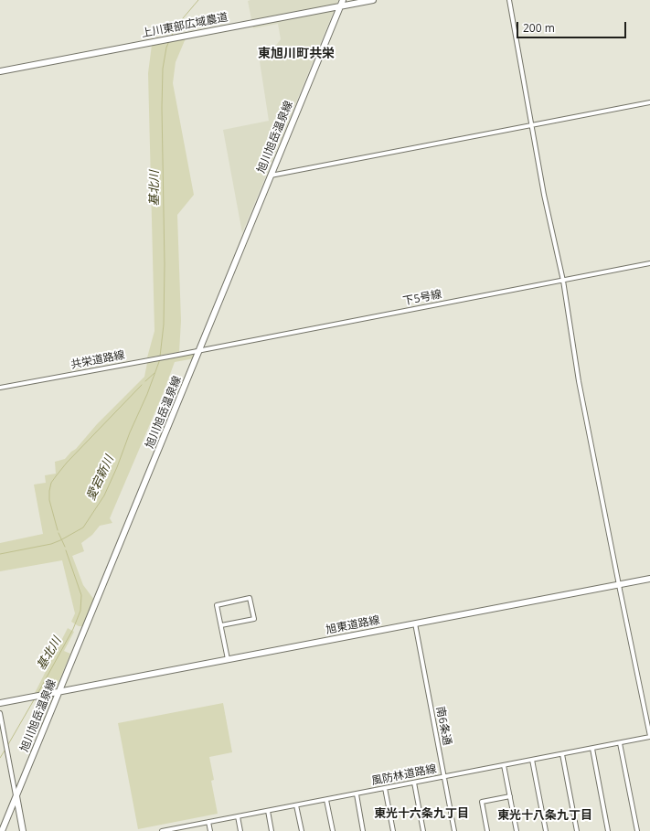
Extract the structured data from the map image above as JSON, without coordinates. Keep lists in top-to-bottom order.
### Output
{
  "streets": {
    "street": [
      "上川東部広域農道",
      "旭川旭岳温泉線",
      "下5号線",
      "共栄道路線",
      "旭東道路線",
      "南6条通",
      "風防林道路線"
    ]
  },
  "crossings": [
    ["上川東部広域農道", "旭川旭岳温泉線"],
    ["旭川旭岳温泉線", "下5号線"],
    ["旭川旭岳温泉線", "共栄道路線"],
    ["旭川旭岳温泉線", "旭東道路線"],
    ["下5号線", "共栄道路線"],
    ["旭東道路線", "南6条通"],
    ["南6条通", "風防林道路線"]
  ],
  "districts": ["東旭川町共栄", "東光十六条九丁目", "東光十八条九丁目"],
  "water": ["基北川", "愛宕新川"],
  "scale_bar": "200 m"
}
